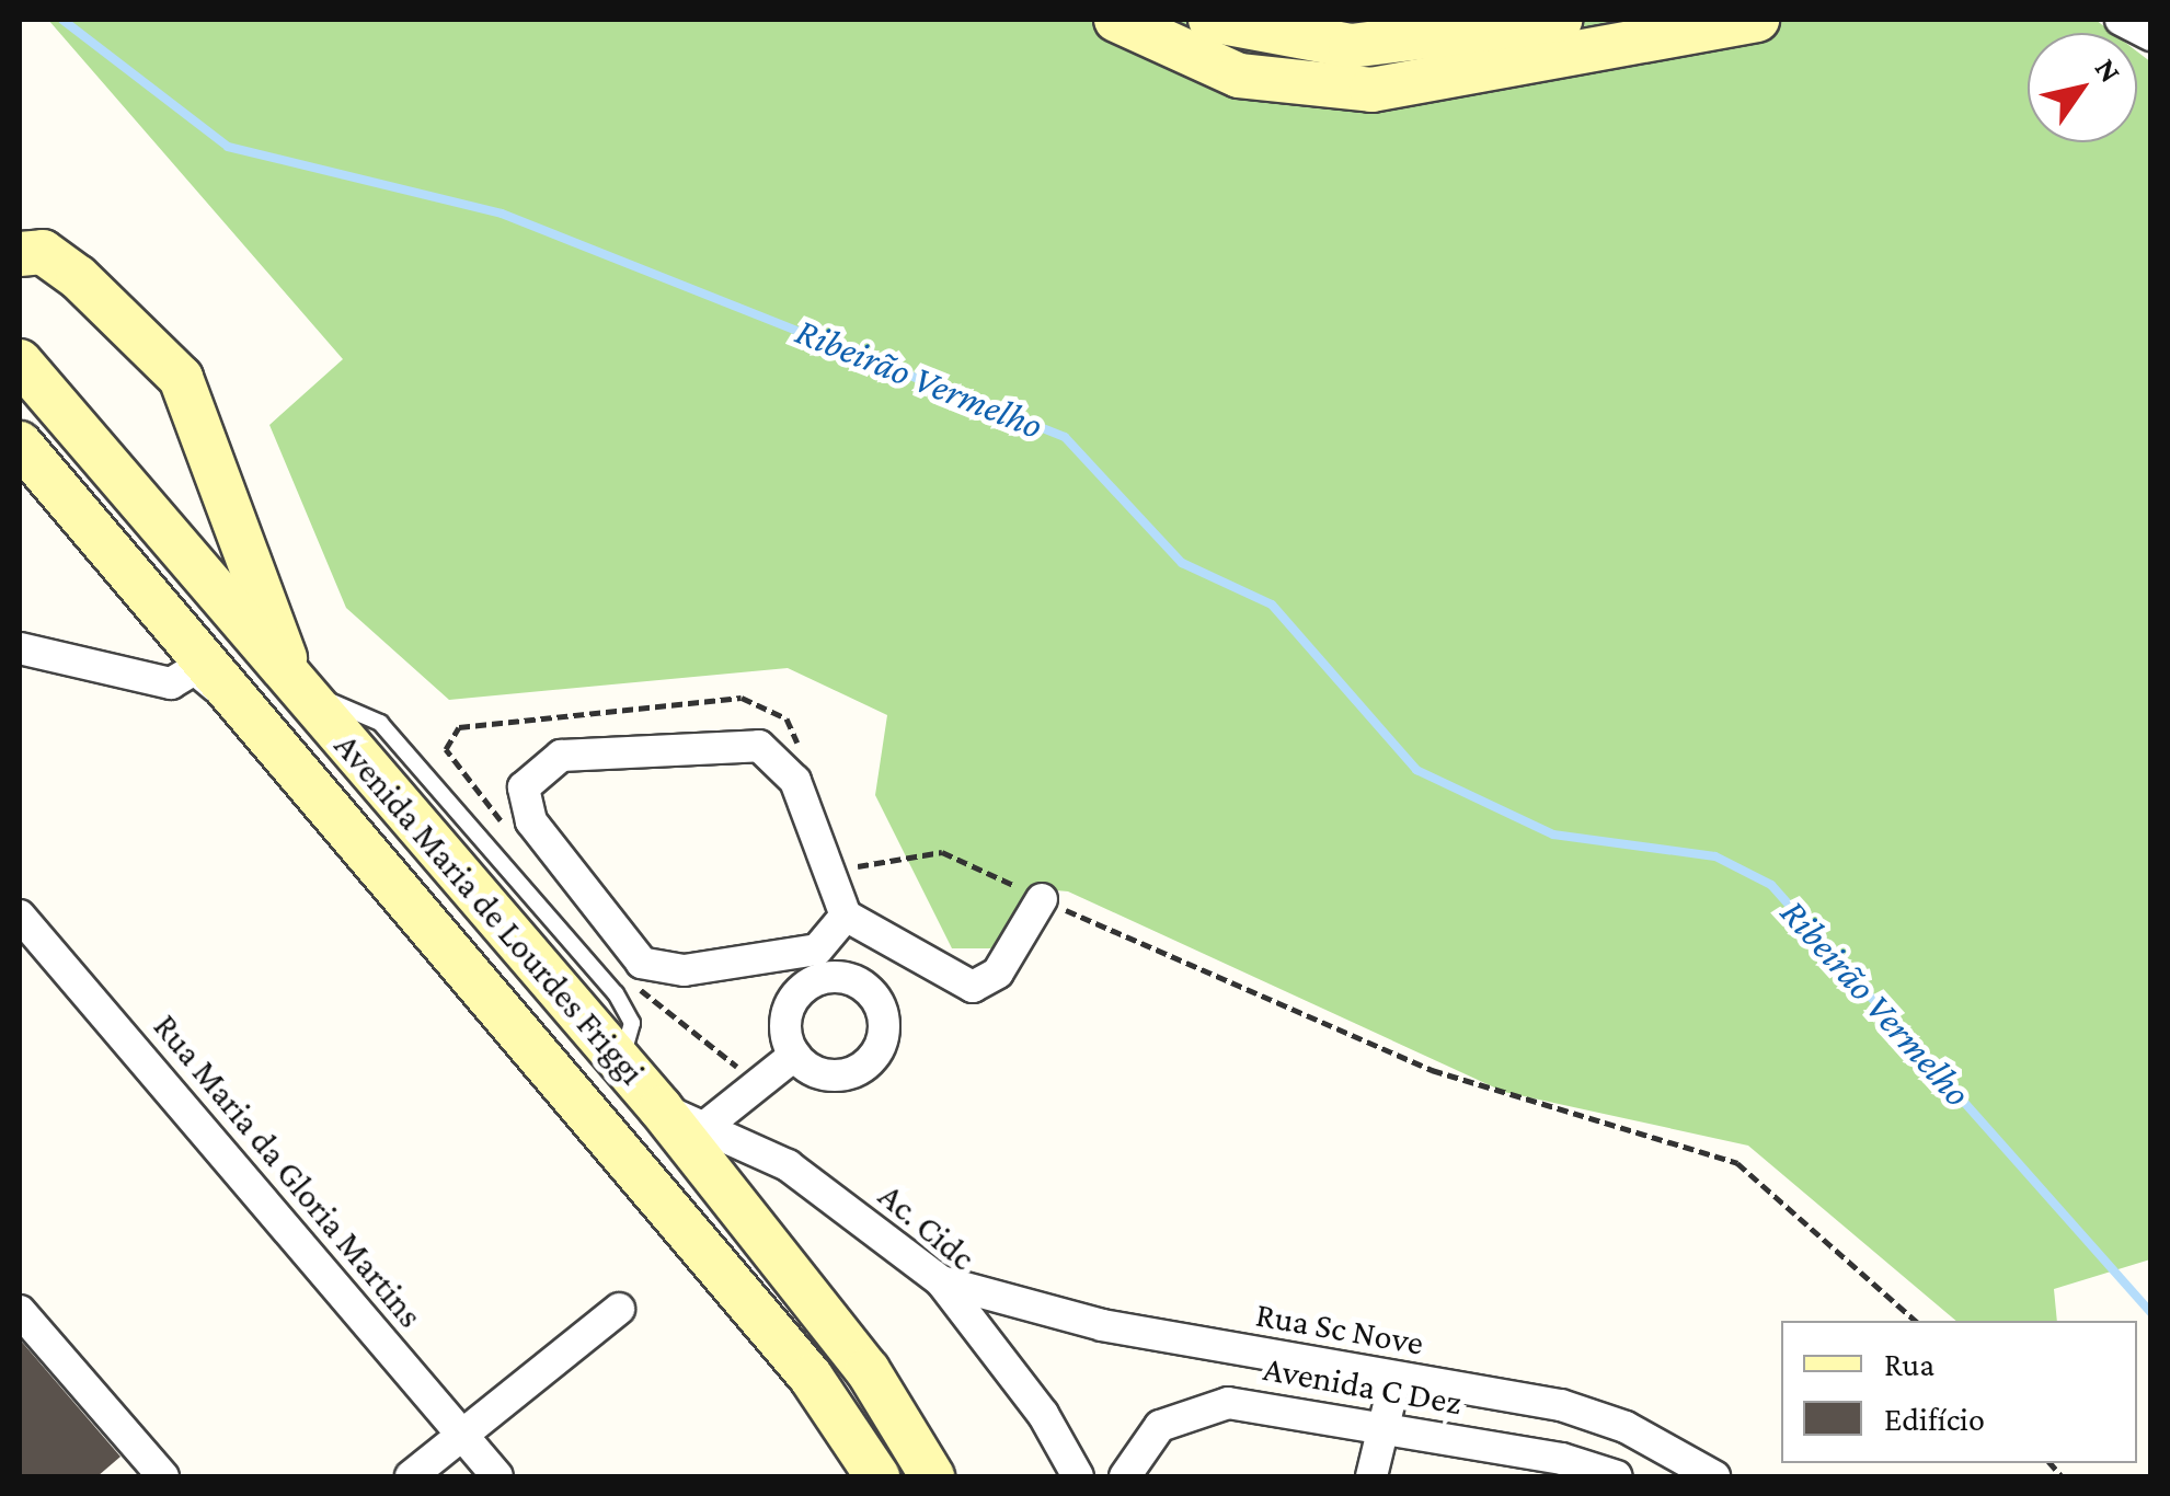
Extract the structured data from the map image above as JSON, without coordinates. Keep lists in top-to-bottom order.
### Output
{
  "streets": {
    "street": [
      "Avenida Maria de Lourdes Friggi",
      "Rua Maria da Gloria Martins",
      "Ac. Cidc",
      "Rua Sc Nove",
      "Avenida C Dez"
    ]
  },
  "crossings": [
    ["Avenida Maria de Lourdes Friggi", "Ac. Cidc"],
    ["Ac. Cidc", "Rua Sc Nove"]
  ],
  "water": ["Ribeirão Vermelho"],
  "legend": ["Rua", "Edifício"],
  "north": "top right"
}
